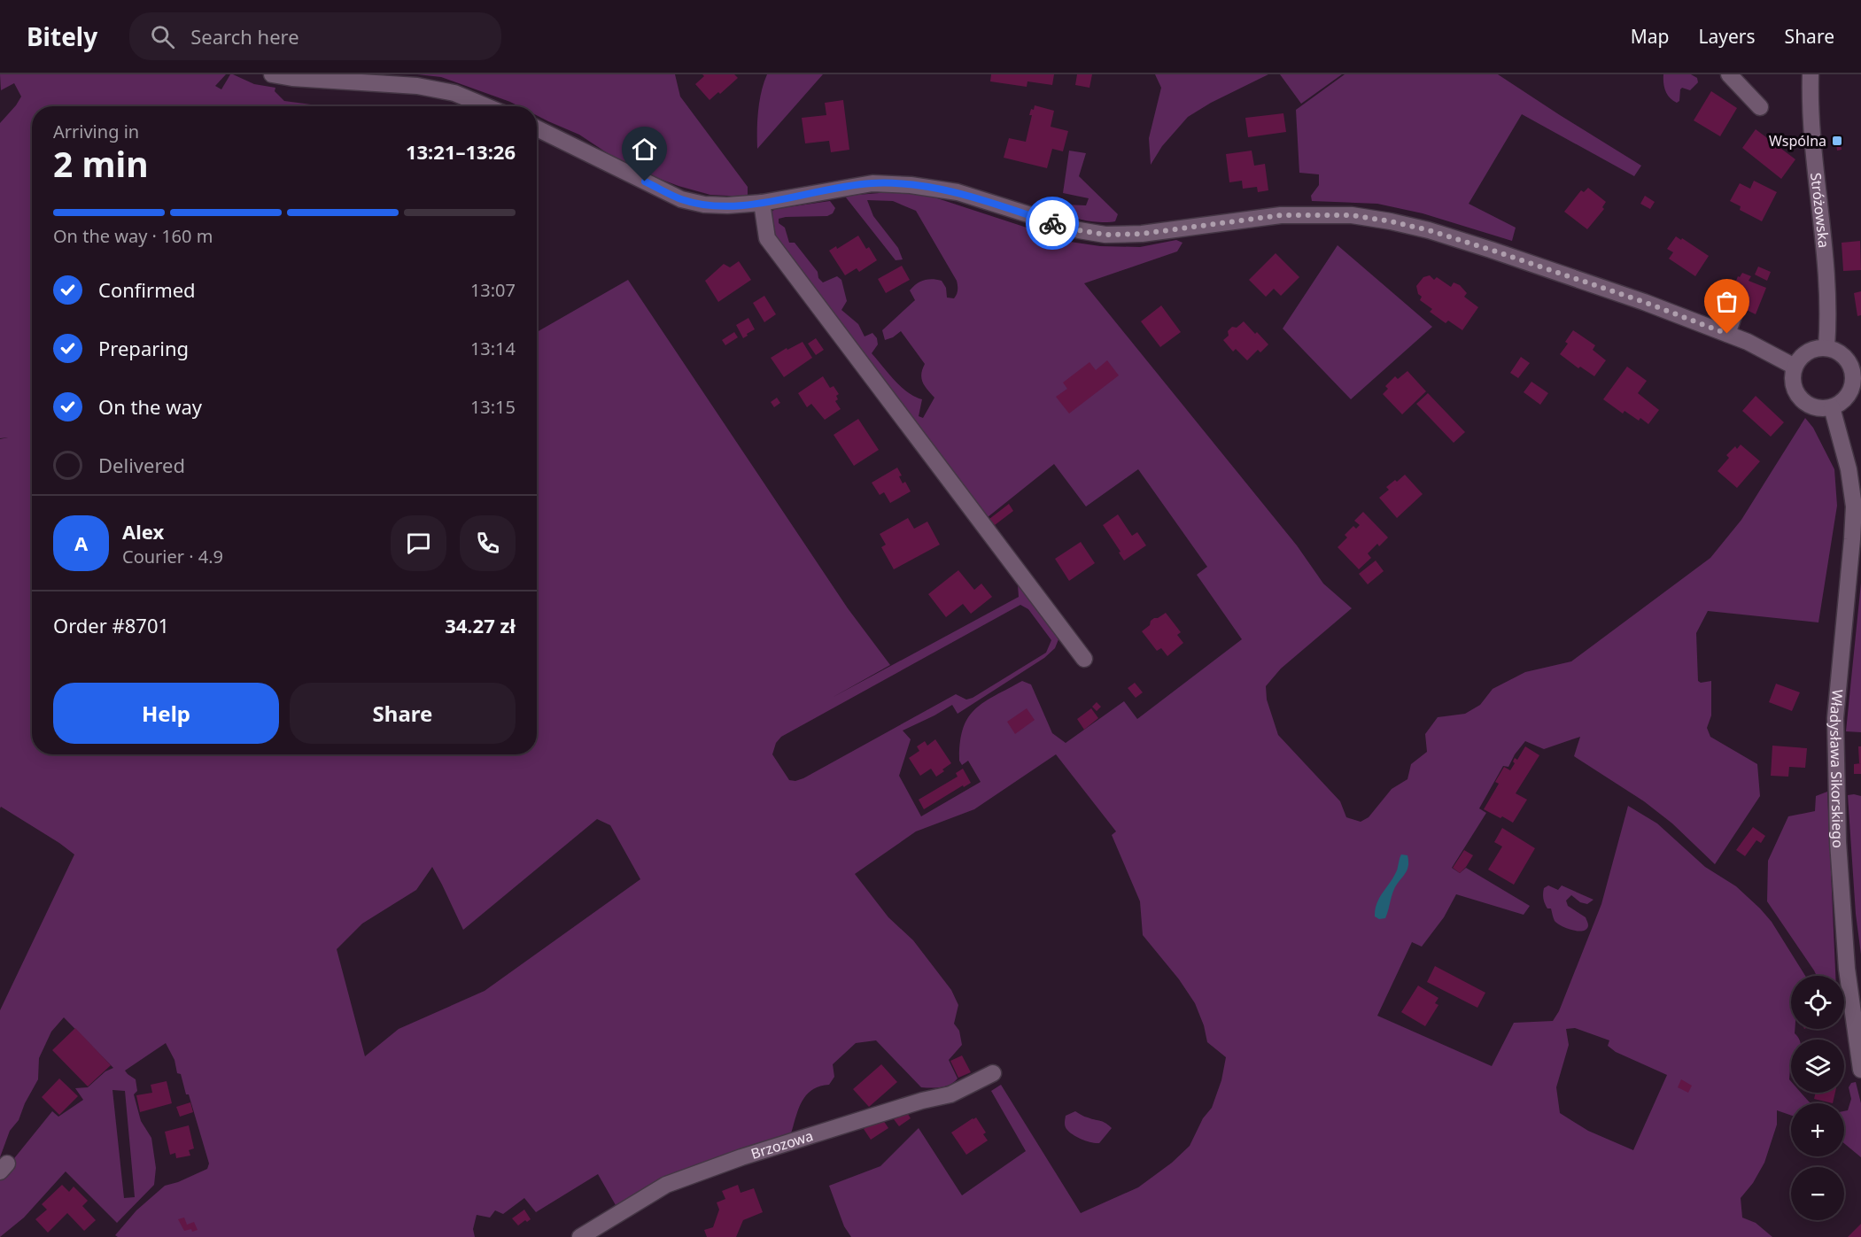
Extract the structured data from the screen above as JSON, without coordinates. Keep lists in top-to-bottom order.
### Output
{
  "streets": {
    "street": ["Stróżowska", "Władysława Sikorskiego", "Brzozowa"]
  },
  "crossings": [
    ["Stróżowska", "Władysława Sikorskiego"]
  ],
  "places": {
    "transit": ["Wspólna"]
  },
  "page": {
    "header": "Bitely",
    "search": "Search here",
    "nav": ["Map", "Layers", "Share"],
    "heading": ["2 min", "Arriving in", "13:21–13:26"],
    "panel": [
      "Alex",
      "Courier · 4.9",
      "Order #8701",
      "34.27 zł"
    ],
    "bar": "On the way · 160 m",
    "list": [
      ["Confirmed", "13:07"],
      ["Preparing", "13:14"],
      ["On the way", "13:15"],
      "Delivered"
    ],
    "round": "A",
    "buttons": ["Help", "Share"],
    "map_buttons": ["+", "−"]
  }
}
